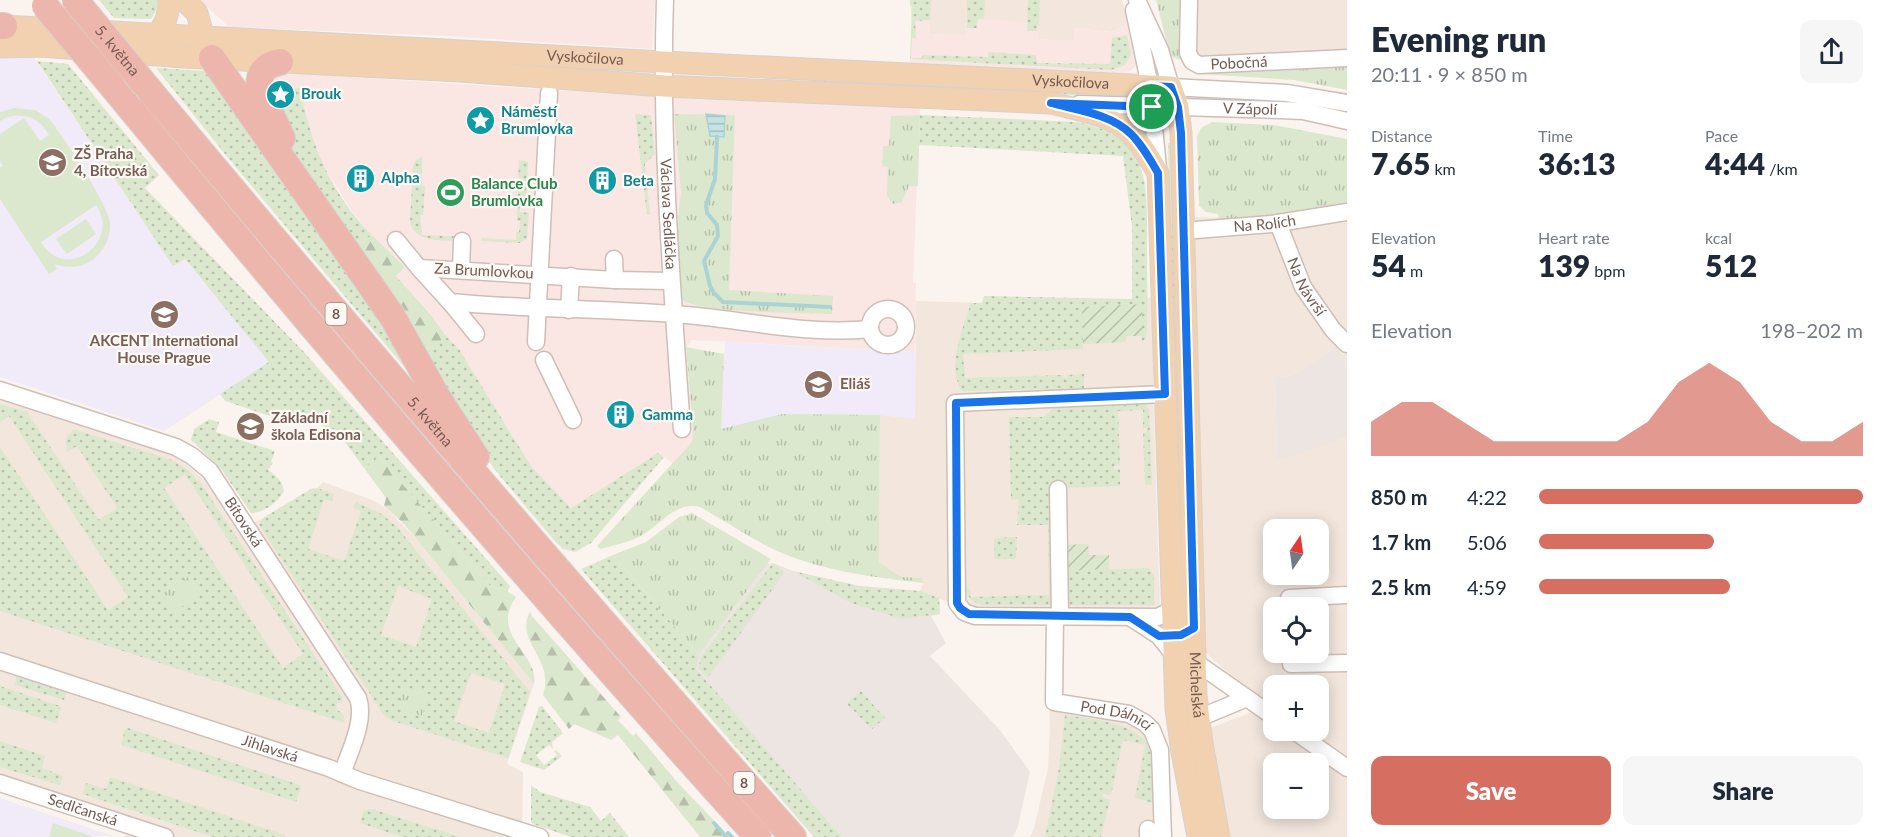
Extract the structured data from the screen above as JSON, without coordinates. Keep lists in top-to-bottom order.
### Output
{
  "streets": {
    "highway": ["5. května", "8"],
    "main road": ["Vyskočilova", "Michelská"],
    "street": [
      "Pobočná",
      "V Zápolí",
      "Václava Sedláčka",
      "Na Rolích",
      "Za Brumlovkou",
      "Na Návrší",
      "Bítovská",
      "Pod Dálnicí",
      "Jihlavská",
      "Sedlčanská"
    ]
  },
  "crossings": [
    ["Vyskočilova", "V Zápolí"],
    ["Vyskočilova", "Václava Sedláčka"],
    ["Vyskočilova", "Michelská"],
    ["V Zápolí", "Michelská"],
    ["Václava Sedláčka", "Za Brumlovkou"],
    ["Na Rolích", "Na Návrší"],
    ["Na Rolích", "Michelská"],
    ["Bítovská", "Jihlavská"]
  ],
  "places": {
    "place": ["Brouk", "Náměstí Brumlovka"],
    "school or university": [
      "ZŠ Praha 4, Bítovská",
      "AKCENT International House Prague",
      "Eliáš",
      "Základní škola Edisona"
    ],
    "building": ["Alpha", "Beta", "Gamma"],
    "sports": ["Balance Club Brumlovka"]
  },
  "north": "top",
  "page": {
    "heading": ["Evening run", "20:11 · 9 × 850 m"],
    "stats": [
      ["Distance", "7.65 km"],
      ["Time", "36:13"],
      ["Pace", "4:44 /km"],
      ["Elevation", "54 m"],
      ["Heart rate", "139 bpm"],
      ["kcal", "512"]
    ],
    "chart": ["Elevation", "198–202 m"],
    "list": [
      {
        "name": "850 m",
        "note": "4:22"
      },
      {
        "name": "1.7 km",
        "note": "5:06"
      },
      {
        "name": "2.5 km",
        "note": "4:59"
      }
    ],
    "map_buttons": ["+", "−"],
    "buttons": ["Save", "Share"]
  }
}
